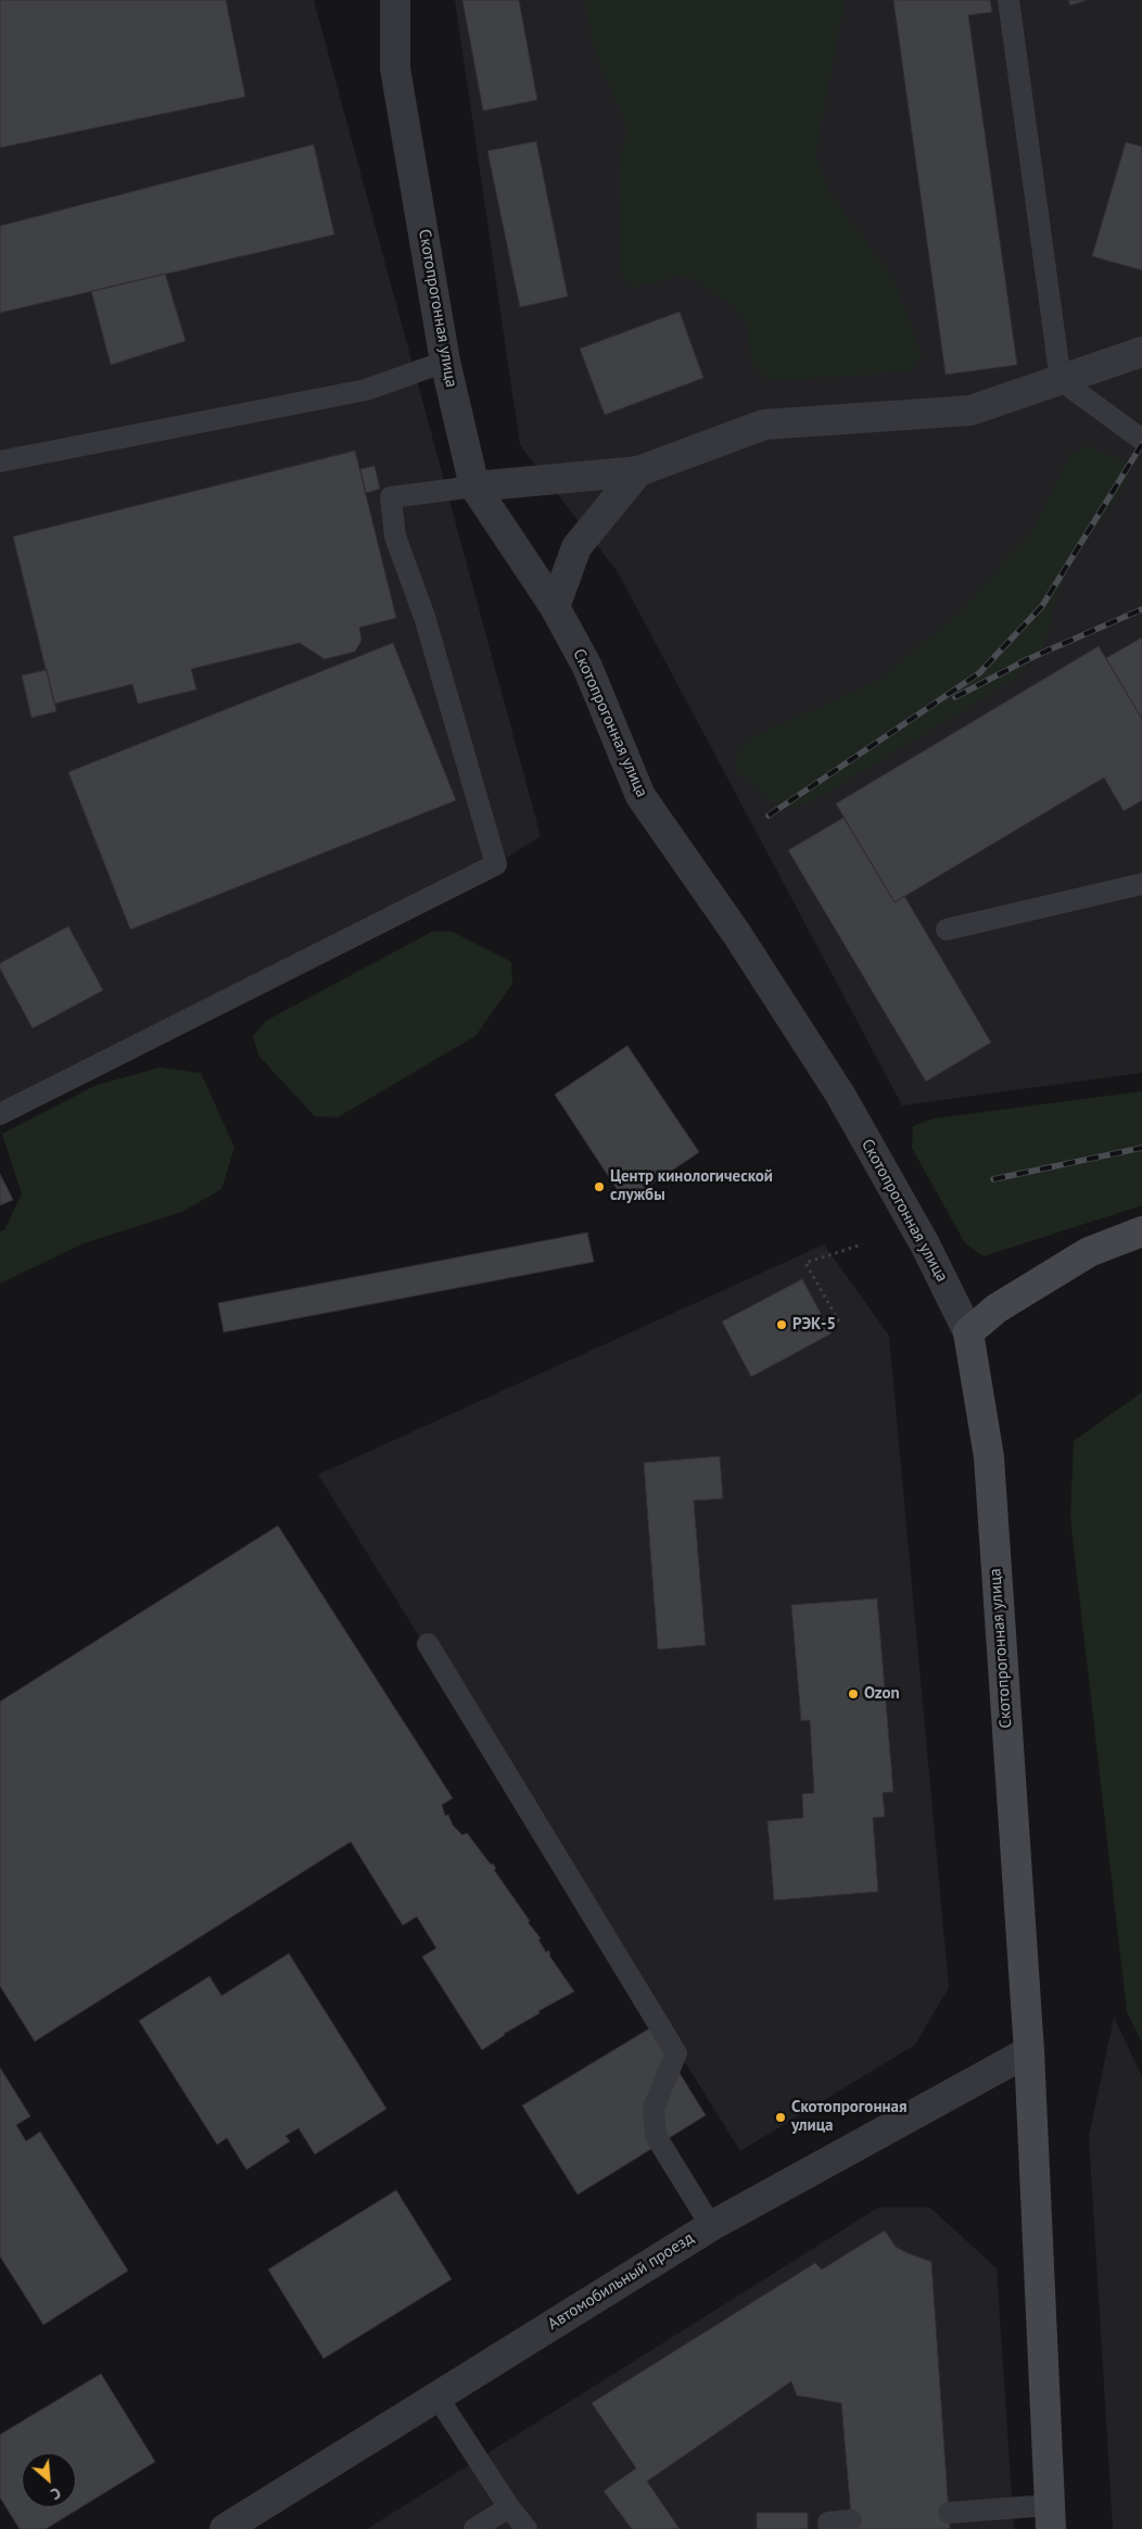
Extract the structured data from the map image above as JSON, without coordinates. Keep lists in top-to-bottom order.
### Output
{
  "streets": {
    "street": ["Скотопрогонная улица", "Автомобильный проезд"]
  },
  "crossings": [
    ["Скотопрогонная улица", "Автомобильный проезд"]
  ],
  "places": [
    "Центр кинологической службы",
    "РЭК-5",
    "Ozon",
    "Скотопрогонная улица"
  ],
  "north": "bottom right"
}
